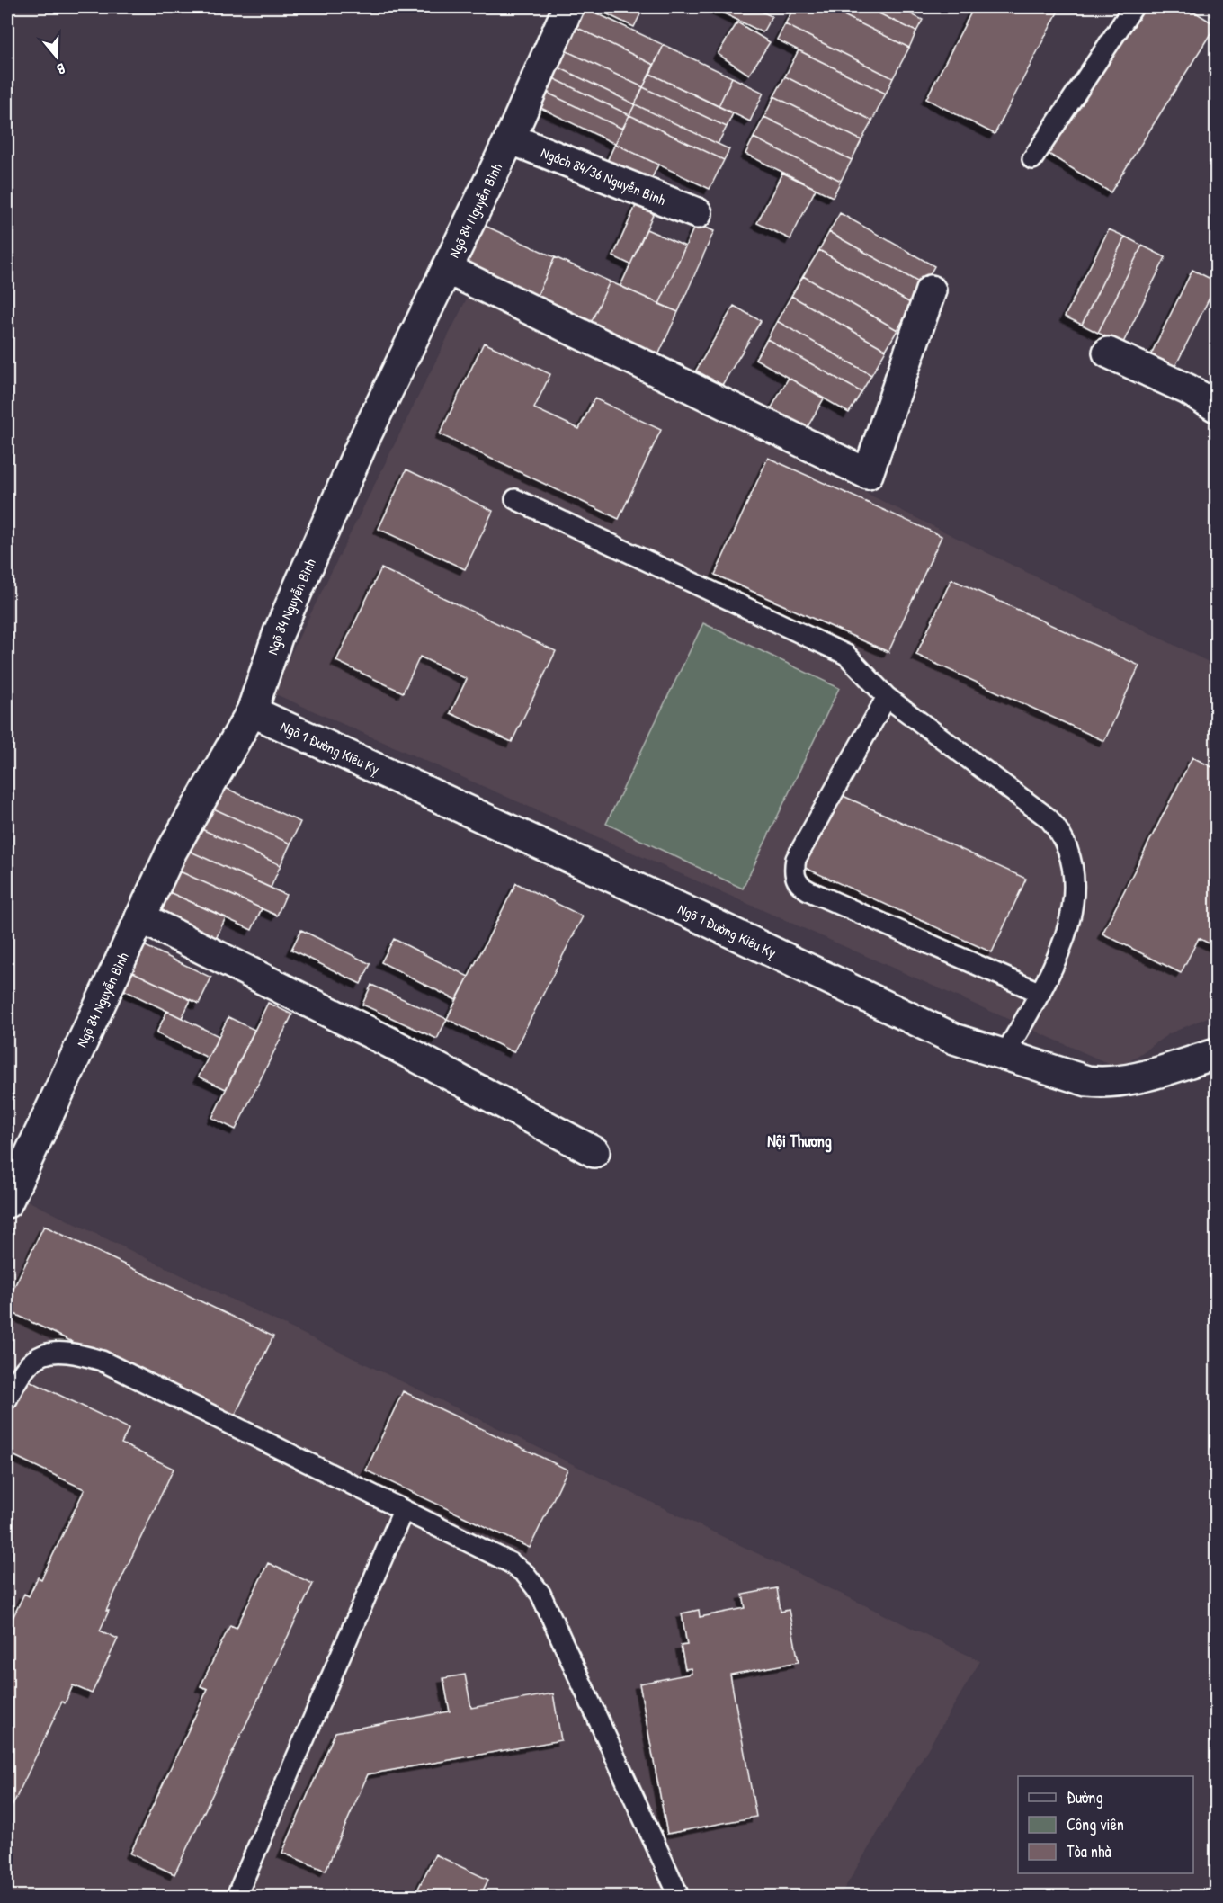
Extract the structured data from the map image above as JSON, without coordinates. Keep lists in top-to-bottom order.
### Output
{
  "streets": {
    "street": ["Ngách 84/36 Nguyễn Bình", "Ngõ 84 Nguyễn Bình", "Ngõ 1 Đường Kiêu Kỵ"]
  },
  "crossings": [
    ["Ngách 84/36 Nguyễn Bình", "Ngõ 84 Nguyễn Bình"],
    ["Ngõ 84 Nguyễn Bình", "Ngõ 1 Đường Kiêu Kỵ"]
  ],
  "districts": ["Nội Thương"],
  "legend": ["Đường", "Công viên", "Tòa nhà"],
  "north": "bottom"
}
